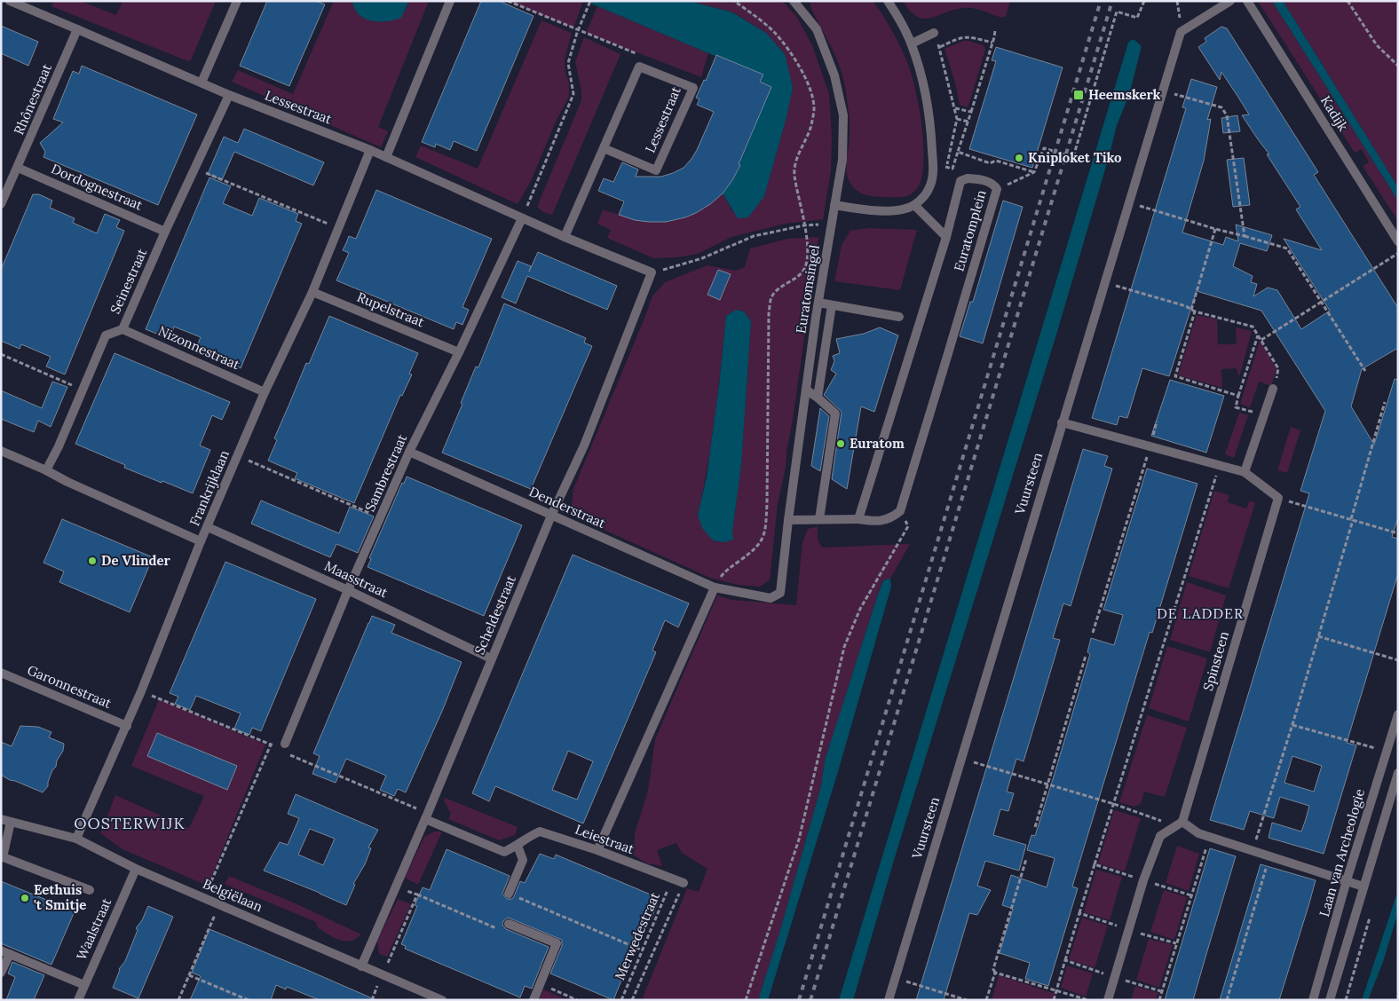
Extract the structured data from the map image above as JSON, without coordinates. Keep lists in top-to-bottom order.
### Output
{
  "streets": {
    "street": [
      "Rhônestraat",
      "Lessestraat",
      "Kadijk",
      "Dordognestraat",
      "Euratomplein",
      "Seinestraat",
      "Euratomsingel",
      "Rupelstraat",
      "Nizonnestraat",
      "Sambrestraat",
      "Vuursteen",
      "Frankrijklaan",
      "Denderstraat",
      "Maasstraat",
      "Scheldestraat",
      "Spinsteen",
      "Garonnestraat",
      "Leiestraat",
      "Laan van Archeologie",
      "Belgiëlaan",
      "Waalstraat"
    ],
    "path": ["Merwedestraat"]
  },
  "crossings": [
    ["Rhônestraat", "Lessestraat"],
    ["Rhônestraat", "Dordognestraat"],
    ["Lessestraat", "Seinestraat"],
    ["Lessestraat", "Sambrestraat"],
    ["Lessestraat", "Frankrijklaan"],
    ["Lessestraat", "Scheldestraat"],
    ["Dordognestraat", "Seinestraat"],
    ["Seinestraat", "Nizonnestraat"],
    ["Euratomsingel", "Denderstraat"],
    ["Rupelstraat", "Sambrestraat"],
    ["Rupelstraat", "Frankrijklaan"],
    ["Nizonnestraat", "Frankrijklaan"],
    ["Sambrestraat", "Denderstraat"],
    ["Sambrestraat", "Maasstraat"],
    ["Frankrijklaan", "Maasstraat"],
    ["Frankrijklaan", "Garonnestraat"],
    ["Frankrijklaan", "Belgiëlaan"],
    ["Denderstraat", "Scheldestraat"],
    ["Maasstraat", "Scheldestraat"],
    ["Scheldestraat", "Leiestraat"],
    ["Scheldestraat", "Belgiëlaan"],
    ["Leiestraat", "Merwedestraat"],
    ["Belgiëlaan", "Waalstraat"]
  ],
  "districts": ["DE LADDER", "OOSTERWIJK"],
  "places": {
    "transit": ["Heemskerk"],
    "other": [
      "Kniploket Tiko",
      "Euratom",
      "De Vlinder",
      "Eethuis 't Smitje"
    ]
  }
}
